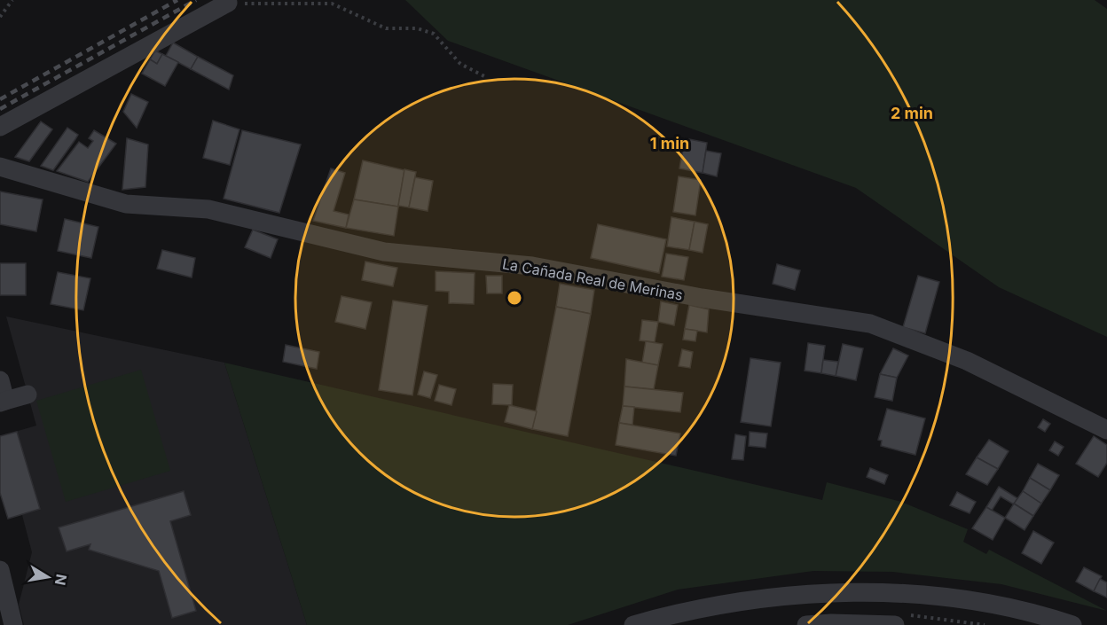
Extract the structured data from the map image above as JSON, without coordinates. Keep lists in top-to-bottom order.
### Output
{
  "streets": {
    "street": ["La Cañada Real de Merinas"]
  },
  "north": "right",
  "rings": ["2 min", "1 min"]
}
